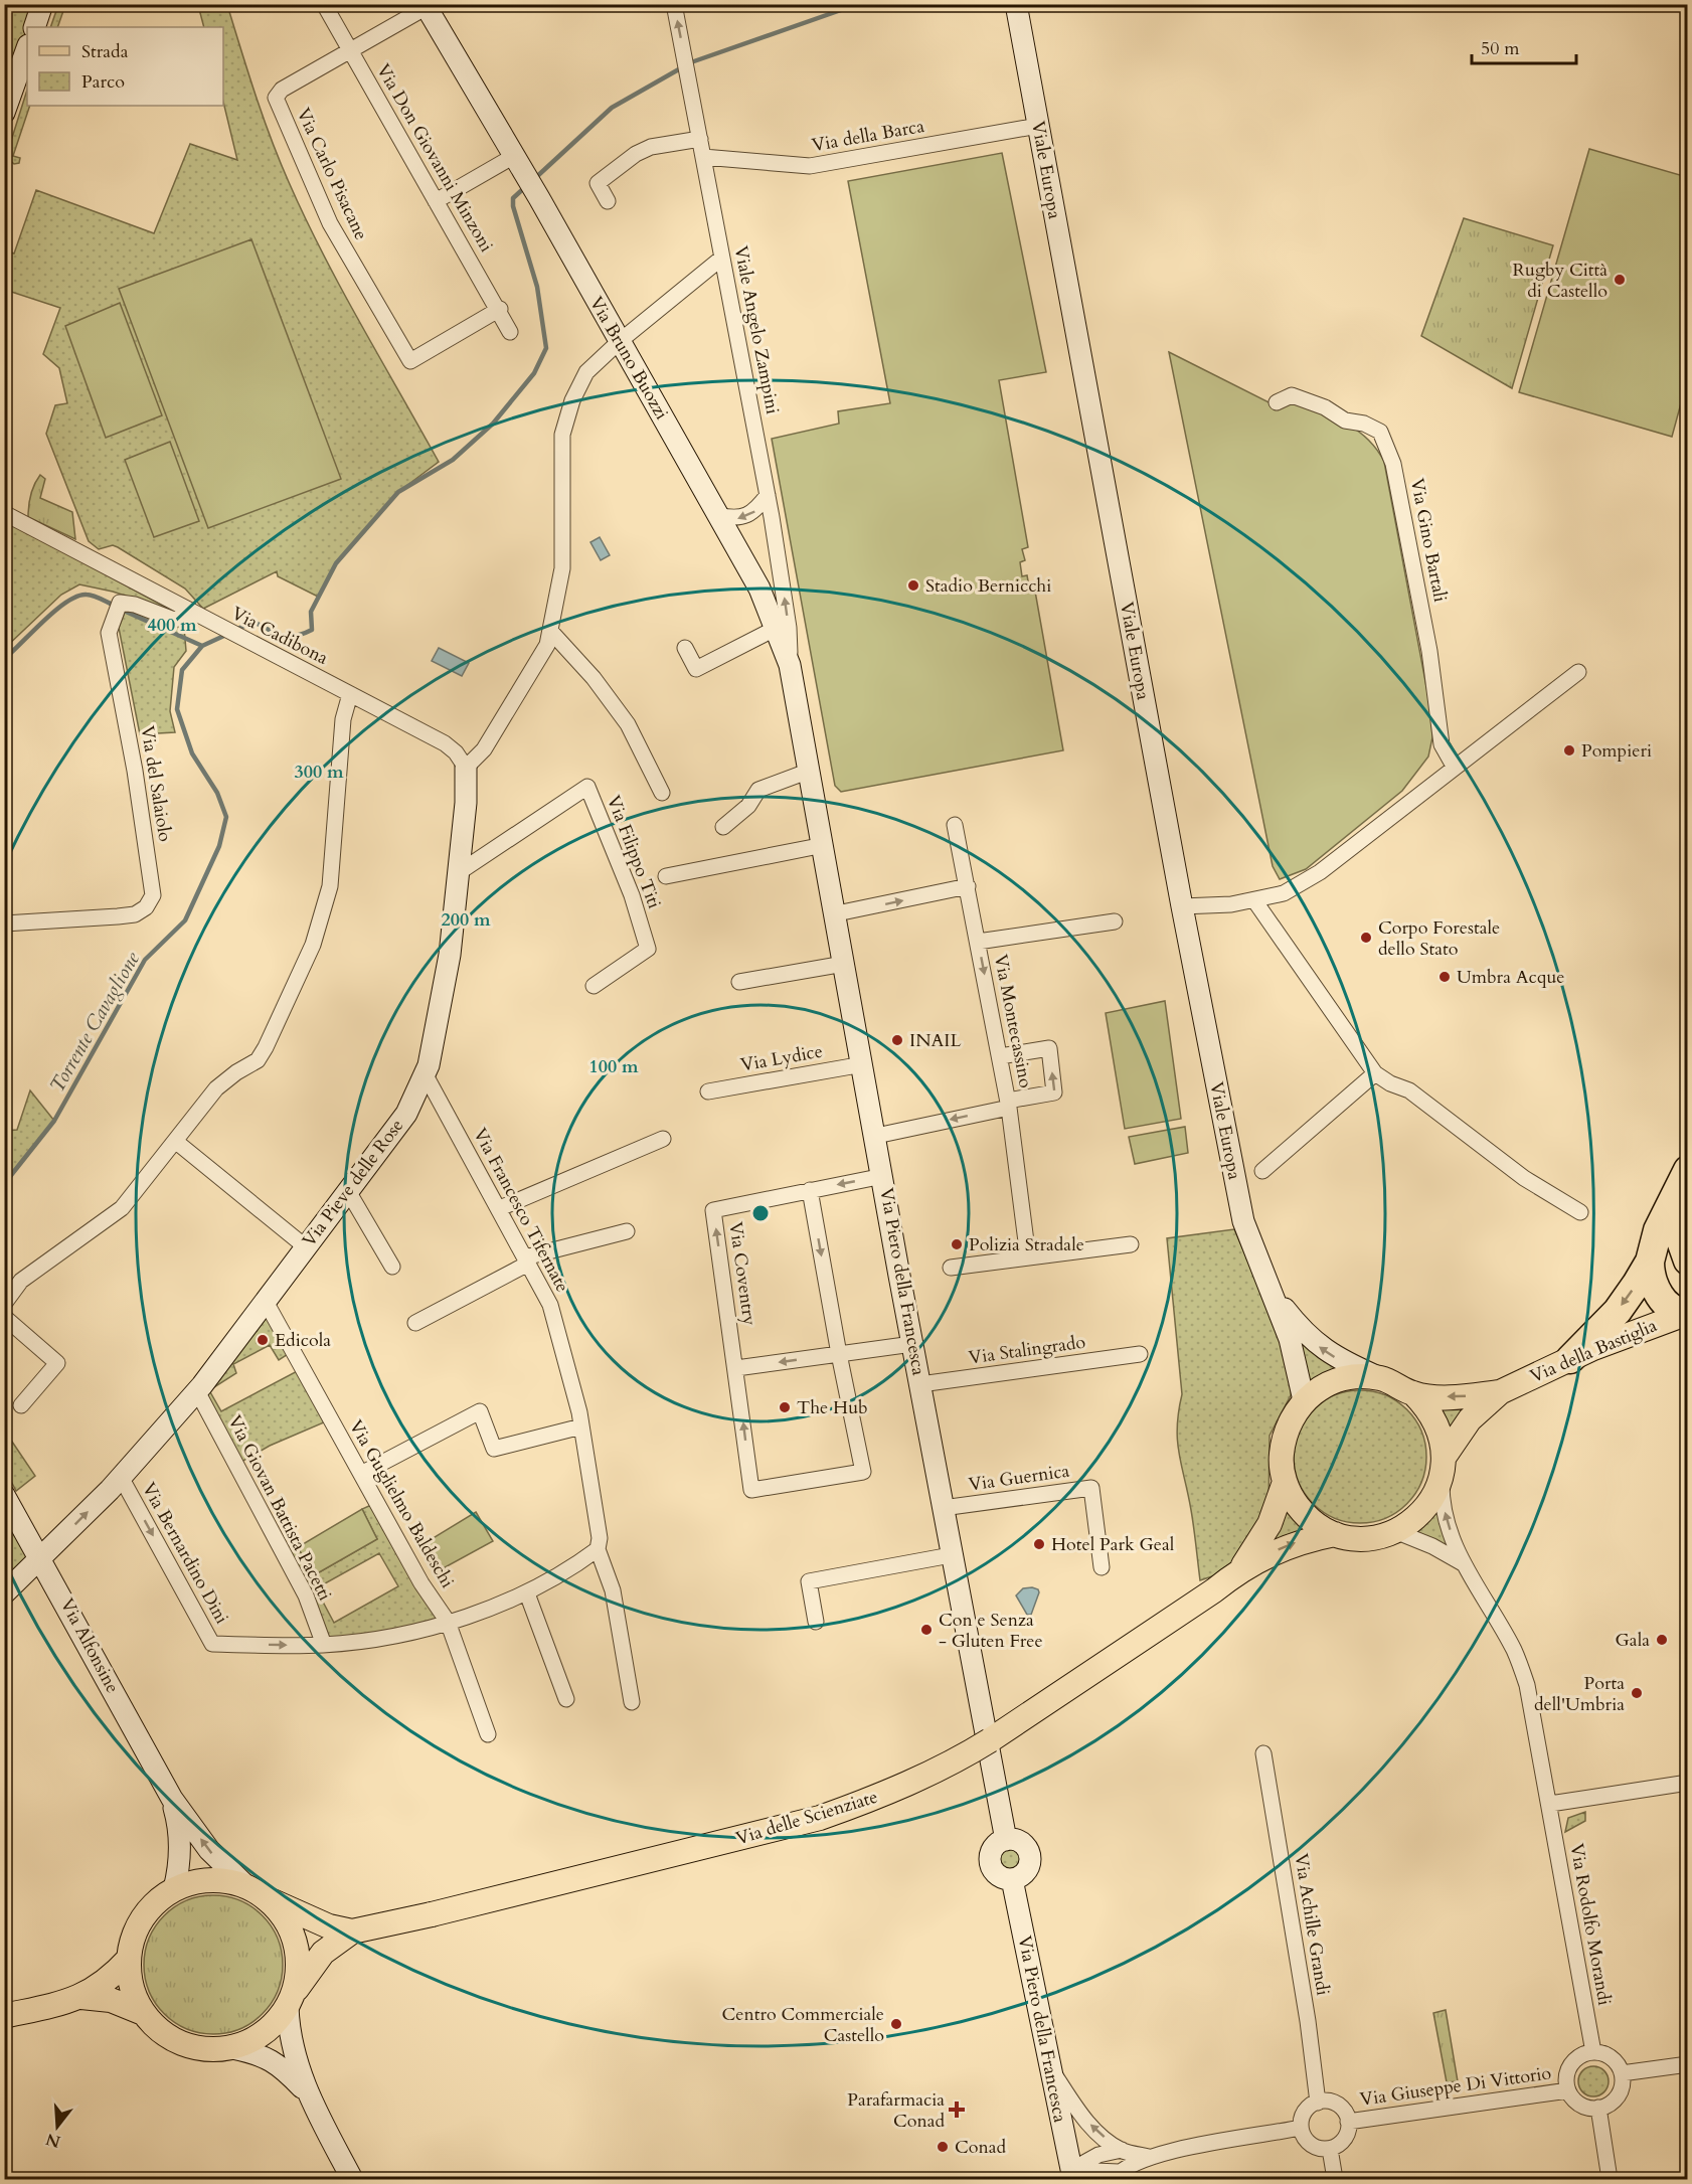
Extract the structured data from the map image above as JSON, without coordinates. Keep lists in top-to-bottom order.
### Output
{
  "streets": {
    "main road": [
      "Viale Europa",
      "Via Bruno Buozzi",
      "Via Pieve delle Rose",
      "Via Piero della Francesca",
      "Via della Bastiglia",
      "Via Alfonsine",
      "Via delle Scienziate"
    ],
    "street": [
      "Via della Barca",
      "Via Don Giovanni Minzoni",
      "Via Carlo Pisacane",
      "Viale Angelo Zampini",
      "Via Gino Bartali",
      "Via Cadibona",
      "Via del Salaiolo",
      "Via Filippo Titi",
      "Via Montecassino",
      "Via Lydice",
      "Via Francesco Tifernate",
      "Via Coventry",
      "Via Stalingrado",
      "Via Guernica",
      "Via Guglielmo Baldeschi",
      "Via Giovan Battista Pacetti",
      "Via Bernardino Dini",
      "Via Achille Grandi",
      "Via Rodolfo Morandi",
      "Via Giuseppe Di Vittorio"
    ]
  },
  "crossings": [
    ["Via della Barca", "Viale Europa"],
    ["Via della Barca", "Viale Angelo Zampini"],
    ["Via Don Giovanni Minzoni", "Via Carlo Pisacane"],
    ["Viale Europa", "Via della Bastiglia"],
    ["Viale Europa", "Via delle Scienziate"],
    ["Viale Europa", "Via Rodolfo Morandi"],
    ["Via Carlo Pisacane", "Via Bruno Buozzi"],
    ["Viale Angelo Zampini", "Via Bruno Buozzi"],
    ["Via Bruno Buozzi", "Via Piero della Francesca"],
    ["Via Cadibona", "Via del Salaiolo"],
    ["Via Cadibona", "Via Pieve delle Rose"],
    ["Via Filippo Titi", "Via Pieve delle Rose"],
    ["Via Montecassino", "Via Piero della Francesca"],
    ["Via Lydice", "Via Piero della Francesca"],
    ["Via Pieve delle Rose", "Via Francesco Tifernate"],
    ["Via Pieve delle Rose", "Via Guglielmo Baldeschi"],
    ["Via Pieve delle Rose", "Via Giovan Battista Pacetti"],
    ["Via Pieve delle Rose", "Via Bernardino Dini"],
    ["Via Pieve delle Rose", "Via Alfonsine"],
    ["Via Francesco Tifernate", "Via Bernardino Dini"],
    ["Via Coventry", "Via Piero della Francesca"],
    ["Via Piero della Francesca", "Via Stalingrado"],
    ["Via Piero della Francesca", "Via Guernica"],
    ["Via della Bastiglia", "Via delle Scienziate"],
    ["Via della Bastiglia", "Via Rodolfo Morandi"],
    ["Via Guglielmo Baldeschi", "Via Bernardino Dini"],
    ["Via Giovan Battista Pacetti", "Via Bernardino Dini"],
    ["Via Alfonsine", "Via delle Scienziate"],
    ["Via delle Scienziate", "Via Rodolfo Morandi"],
    ["Via Achille Grandi", "Via Giuseppe Di Vittorio"],
    ["Via Rodolfo Morandi", "Via Giuseppe Di Vittorio"]
  ],
  "one_way": ["Viale Angelo Zampini", "Via Bernardino Dini"],
  "water": ["Torrente Cavaglione"],
  "places": {
    "other": [
      "Rugby Città di Castello",
      "Stadio Bernicchi",
      "Pompieri",
      "Corpo Forestale dello Stato",
      "Umbra Acque",
      "INAIL",
      "Polizia Stradale",
      "Edicola",
      "The Hub",
      "Hotel Park Geal",
      "Con e Senza - Gluten Free",
      "Gala",
      "Porta dell'Umbria",
      "Centro Commerciale Castello",
      "Conad"
    ],
    "health": ["Parafarmacia Conad"]
  },
  "legend": ["Strada", "Parco"],
  "scale_bar": "50 m",
  "north": "bottom",
  "rings": [
    "400 m",
    "300 m",
    "200 m",
    "100 m"
  ]
}
